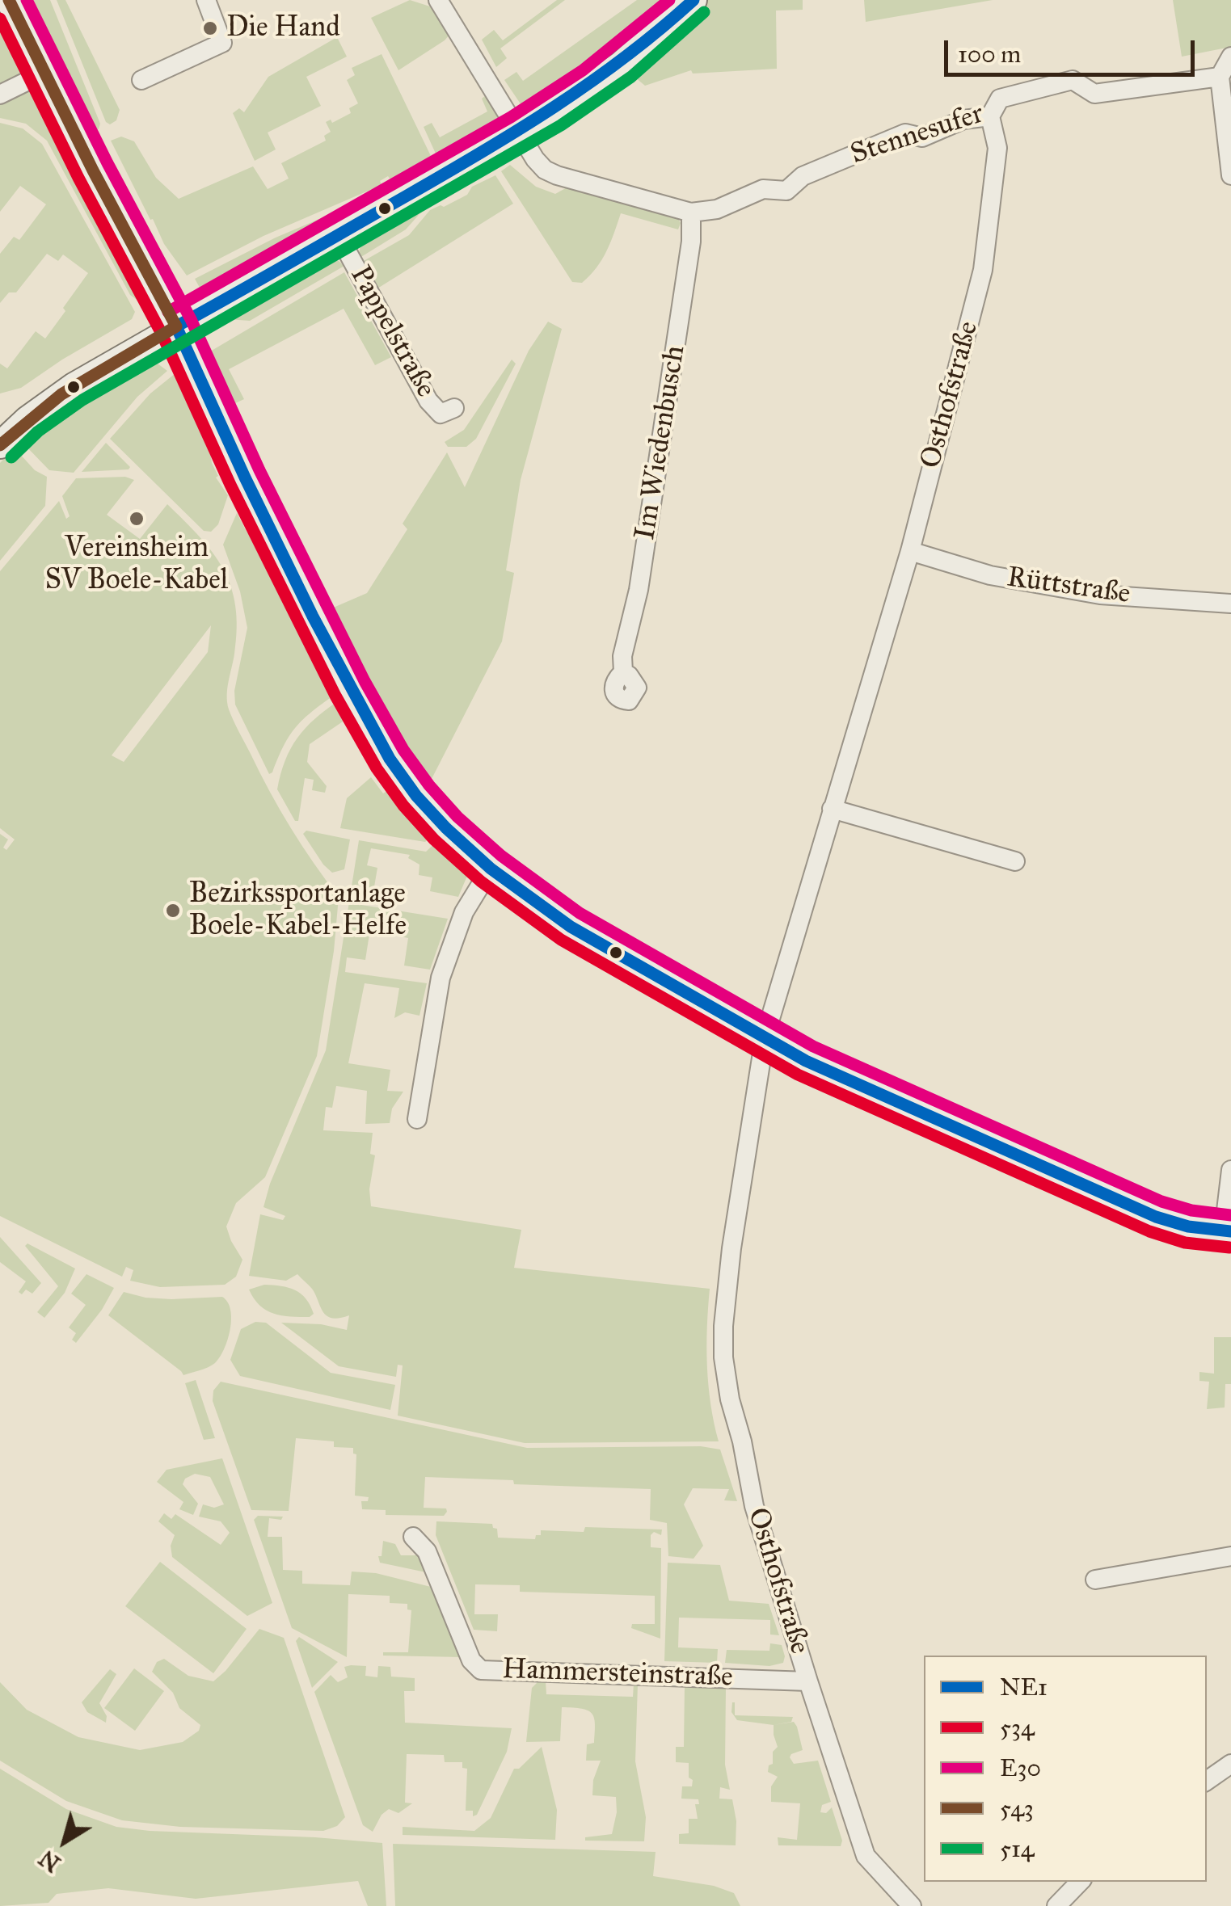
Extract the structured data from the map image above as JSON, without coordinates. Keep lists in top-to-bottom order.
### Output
{
  "streets": {
    "street": [
      "Stennesufer",
      "Pappelstraße",
      "Osthofstraße",
      "Im Wiedenbusch",
      "Rüttstraße",
      "Hammersteinstraße"
    ]
  },
  "crossings": [
    ["Stennesufer", "Pappelstraße"],
    ["Stennesufer", "Osthofstraße"],
    ["Stennesufer", "Im Wiedenbusch"],
    ["Osthofstraße", "Rüttstraße"],
    ["Osthofstraße", "Hammersteinstraße"]
  ],
  "places": ["Die Hand", "Vereinsheim SV Boele-Kabel", "Bezirkssportanlage Boele-Kabel-Helfe"],
  "lines": [
    "transit line NE1",
    "transit line E30",
    "transit line 543",
    "transit line 514",
    "transit line 534"
  ],
  "legend": [
    "NE1",
    "534",
    "E30",
    "543",
    "514"
  ],
  "scale_bar": "100 m",
  "north": "bottom left"
}
